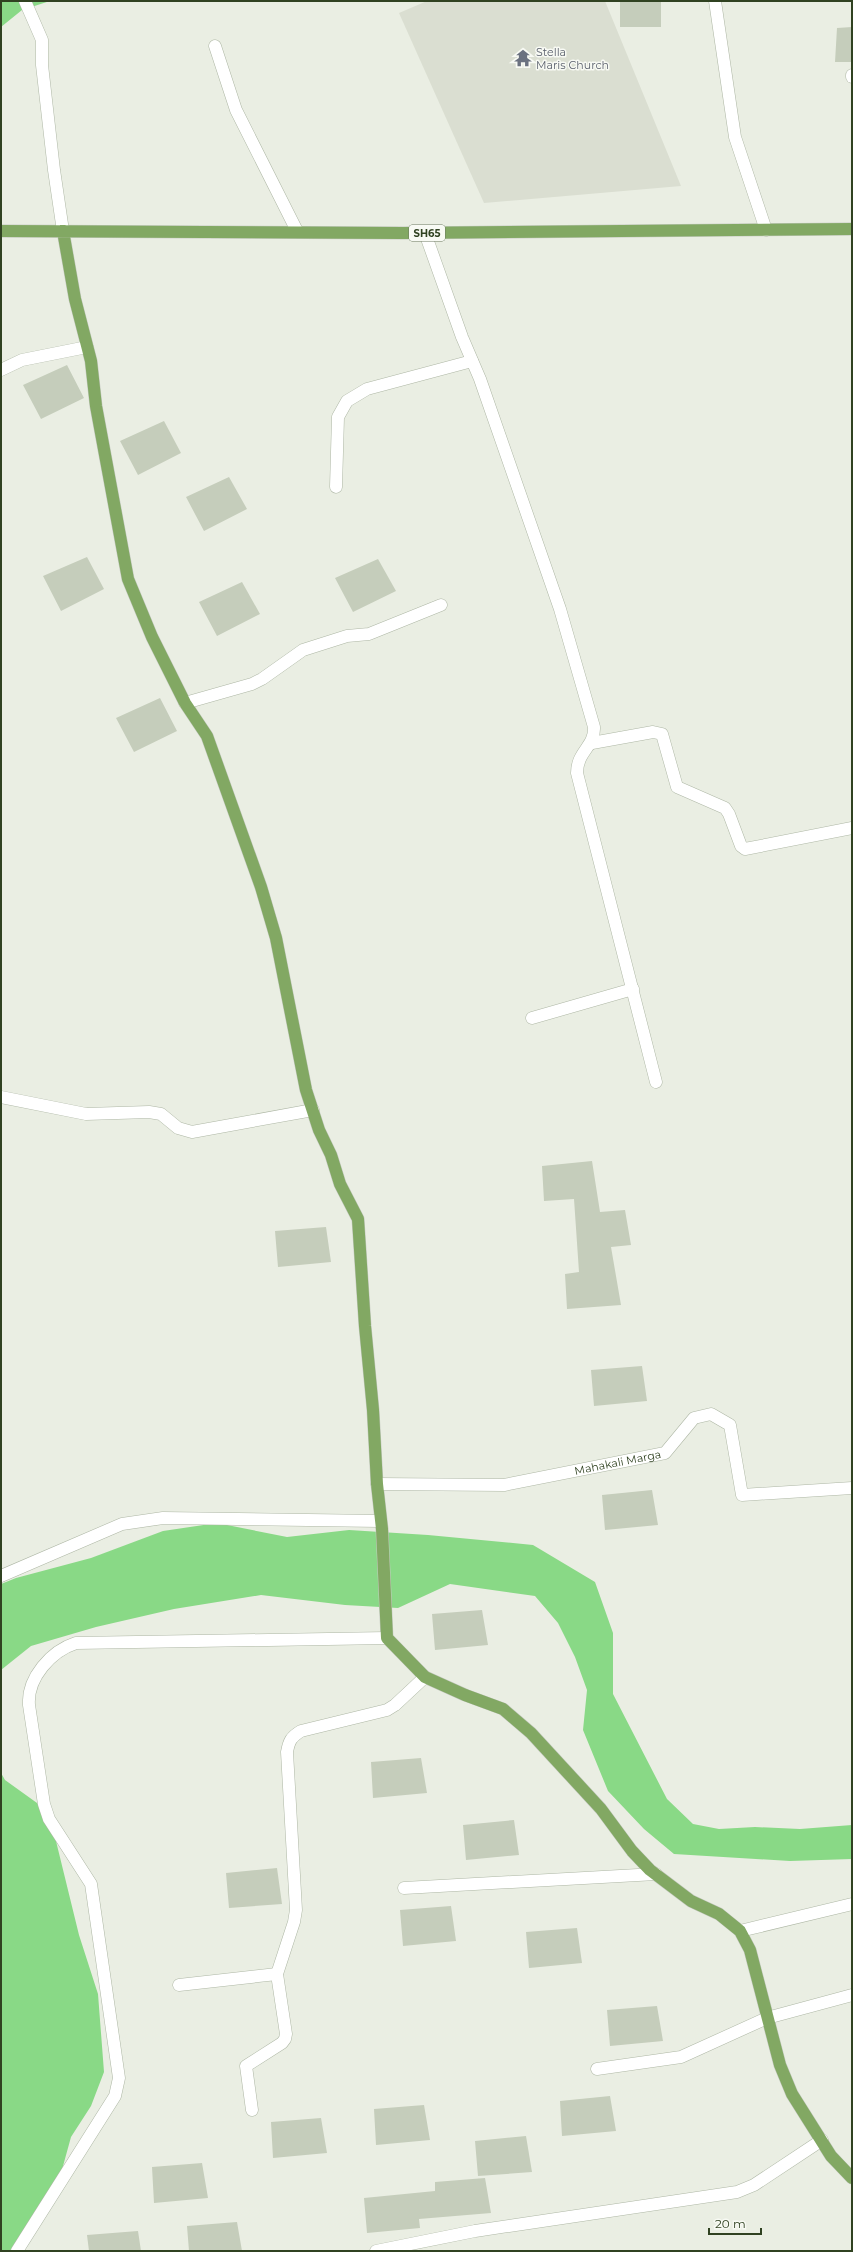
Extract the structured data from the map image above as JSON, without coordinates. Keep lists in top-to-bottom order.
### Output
{
  "streets": {
    "main road": ["SH65"],
    "street": ["Mahakali Marga"]
  },
  "places": {
    "temple": ["Stella Maris Church"]
  },
  "scale_bar": "20 m"
}
